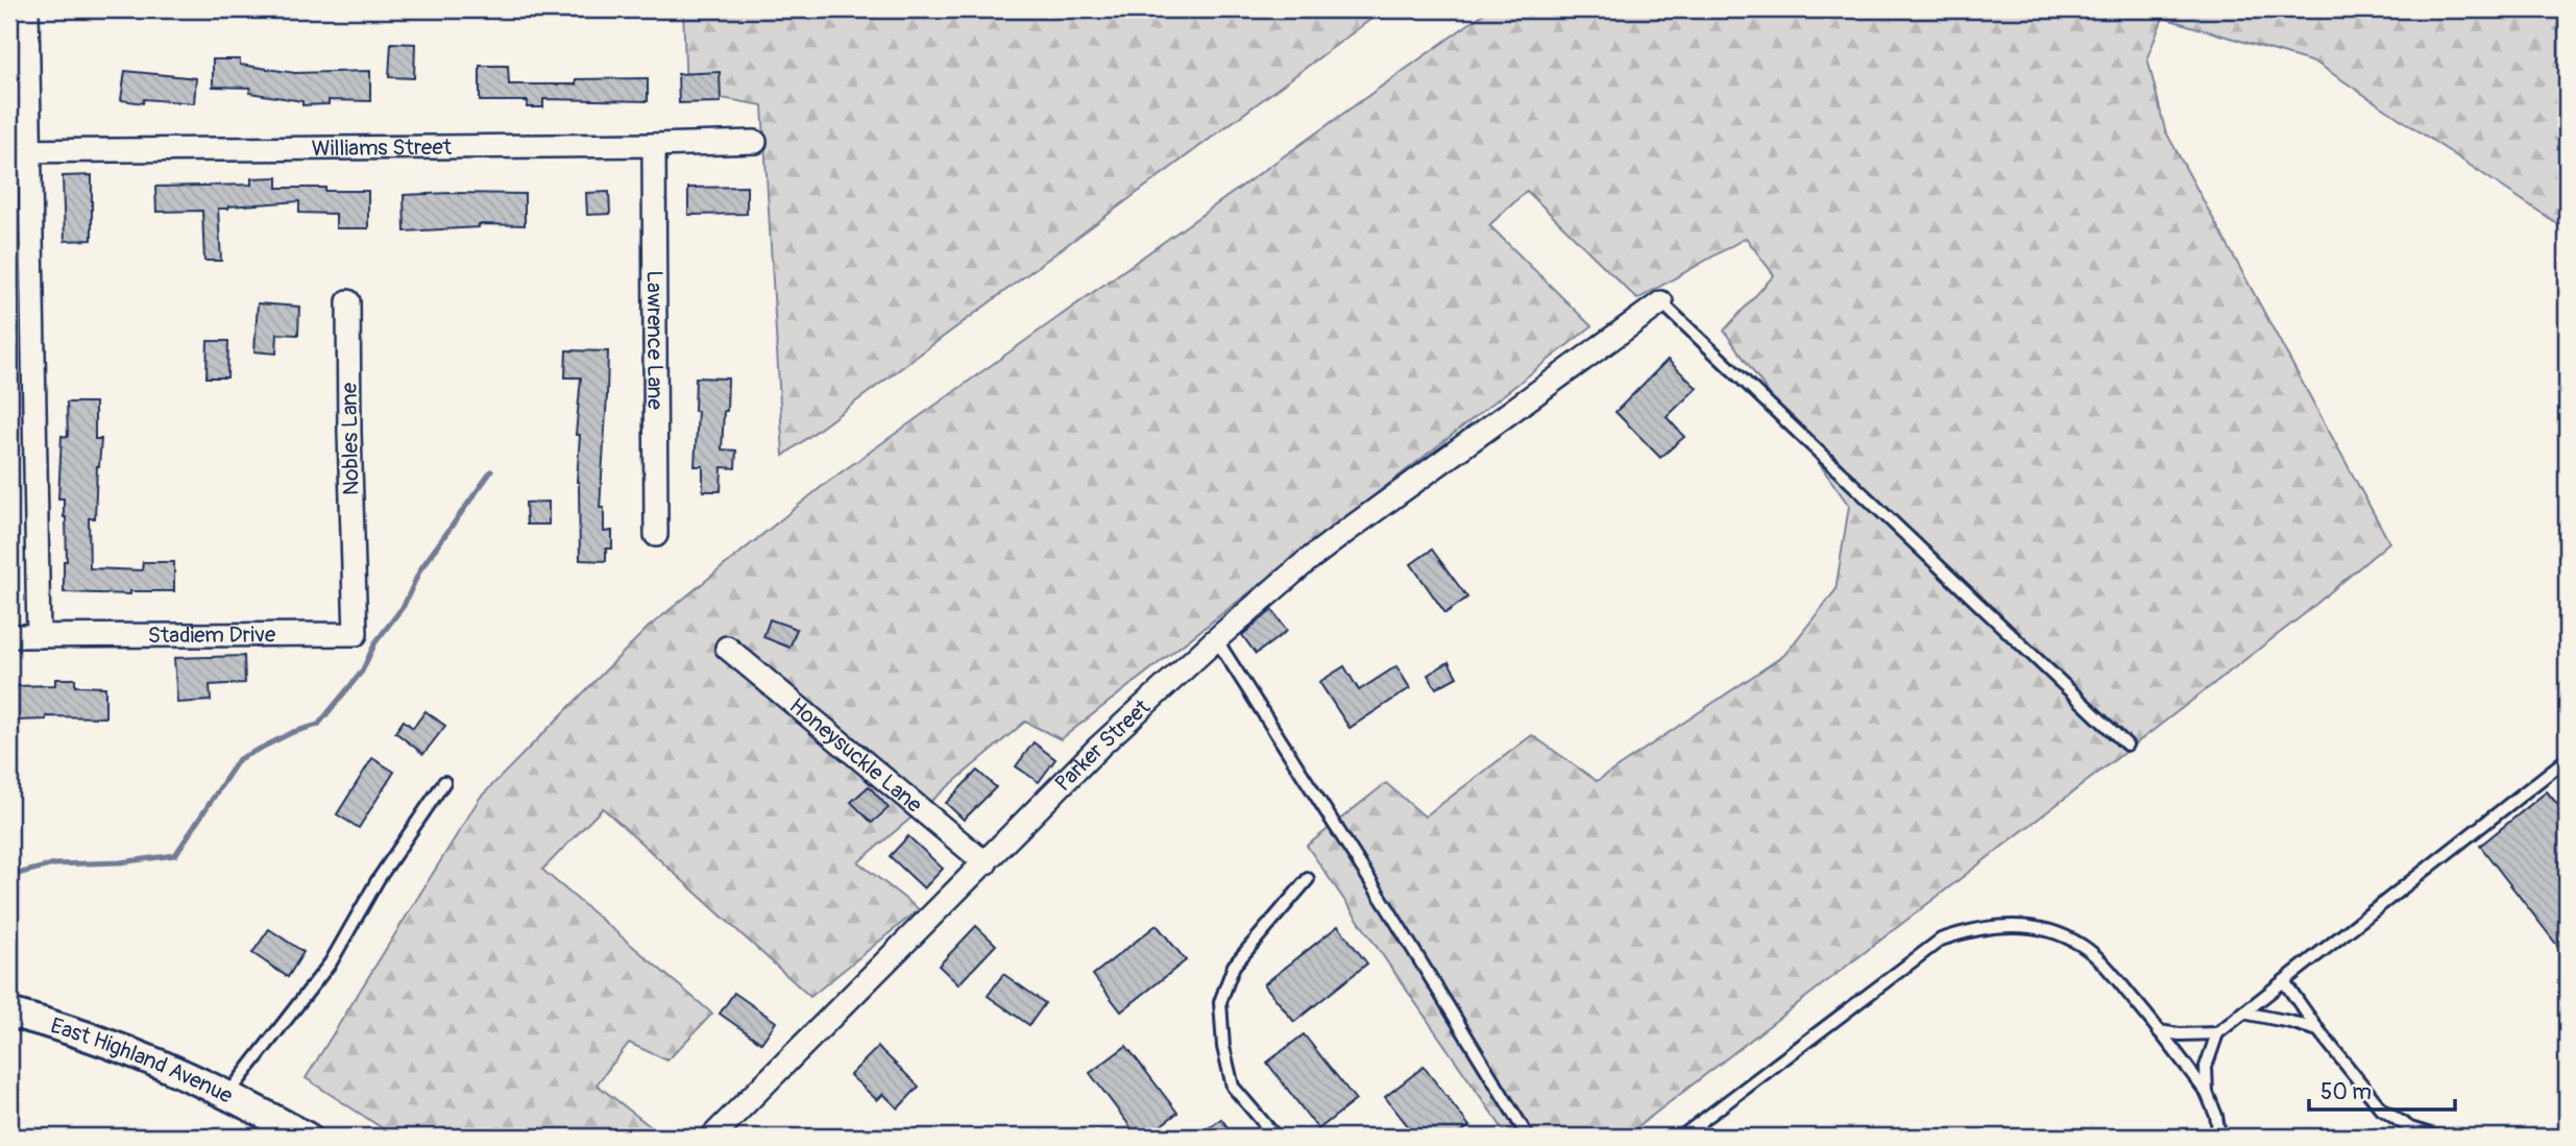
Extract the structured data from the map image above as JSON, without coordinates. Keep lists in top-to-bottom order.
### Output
{
  "streets": {
    "street": [
      "Williams Street",
      "Lawrence Lane",
      "Nobles Lane",
      "Stadiem Drive",
      "Parker Street",
      "Honeysuckle Lane",
      "East Highland Avenue"
    ]
  },
  "crossings": [
    ["Williams Street", "Lawrence Lane"],
    ["Nobles Lane", "Stadiem Drive"],
    ["Parker Street", "Honeysuckle Lane"]
  ],
  "scale_bar": "50 m"
}
